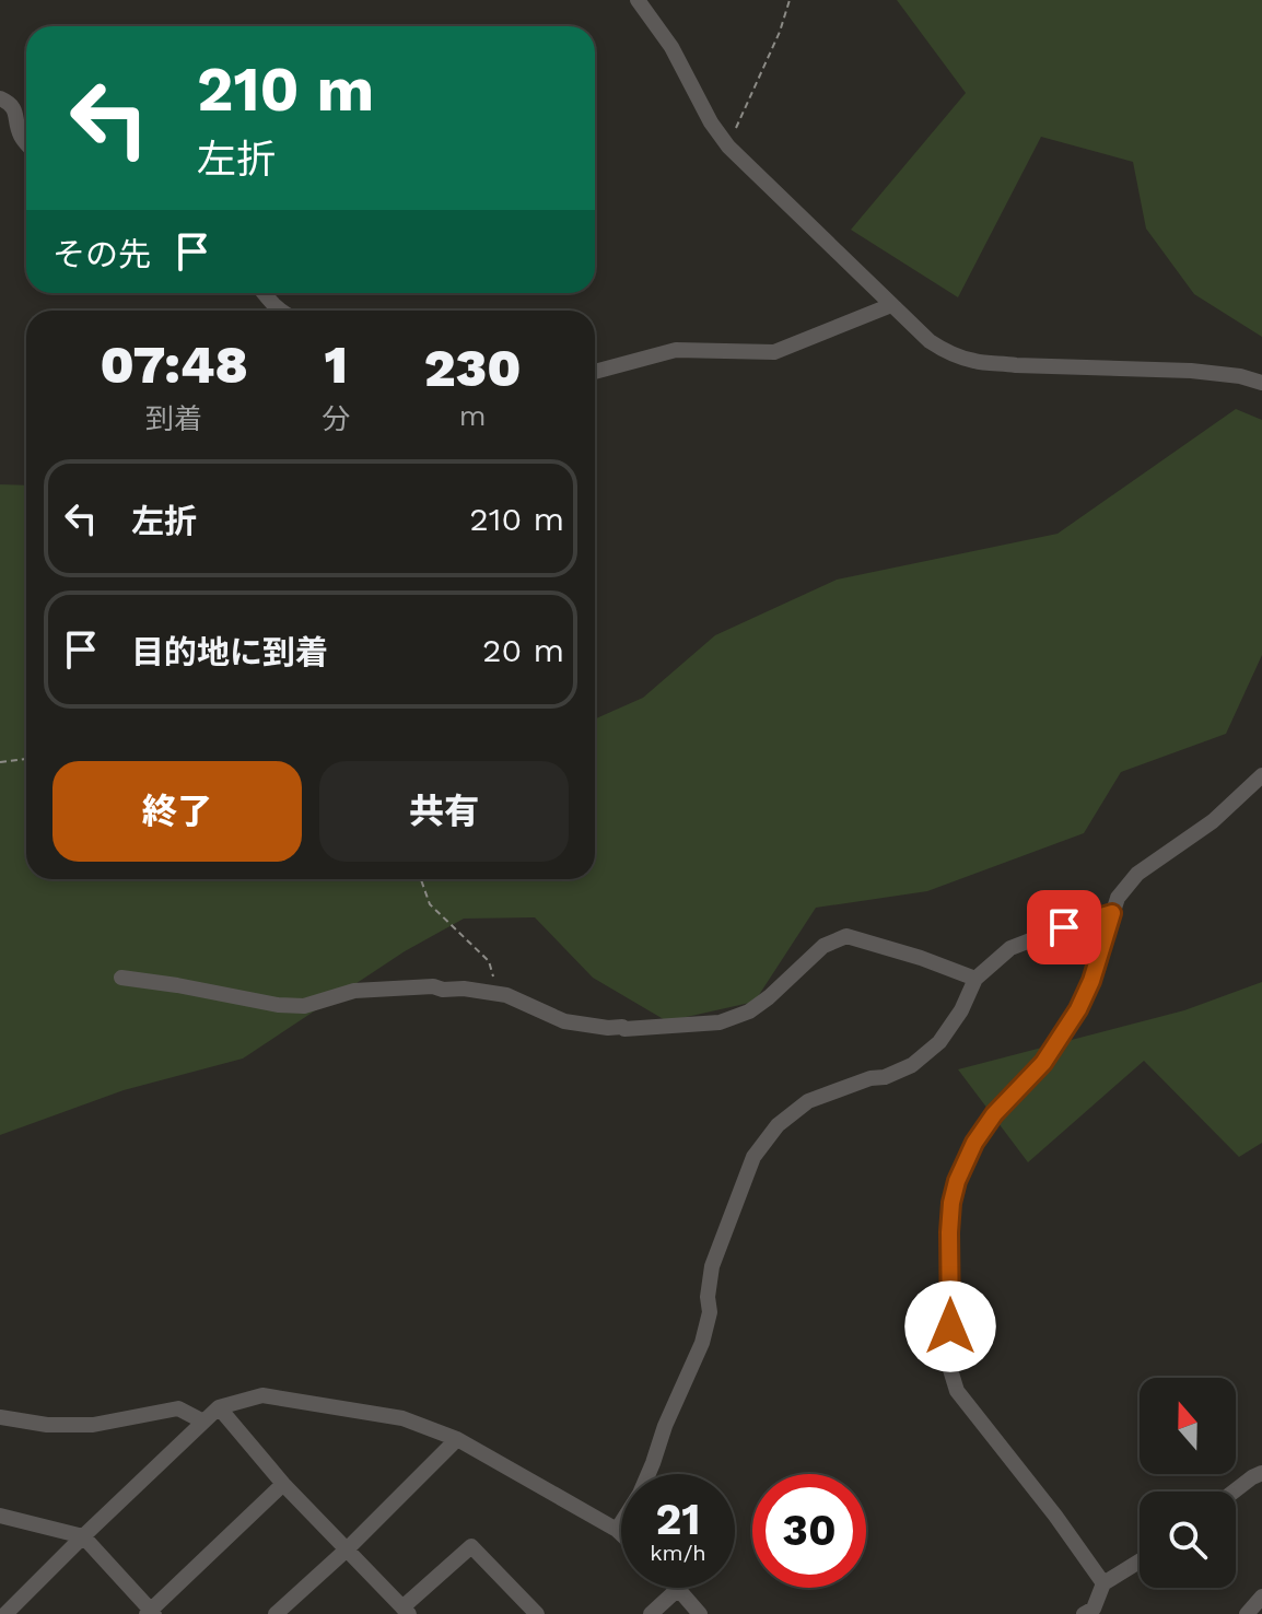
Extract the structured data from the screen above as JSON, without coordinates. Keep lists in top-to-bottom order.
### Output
{
  "north": "top",
  "page": {
    "turn": ["210 m", "左折"],
    "then": "その先",
    "eta": [
      "07:48",
      "到着",
      "1",
      "分",
      "230",
      "m"
    ],
    "list": [
      {
        "name": "左折",
        "value": "210 m"
      },
      {
        "name": "目的地に到着",
        "value": "20 m"
      }
    ],
    "buttons": ["終了", "共有"],
    "speed": "21 km/h",
    "limit": "30"
  }
}
